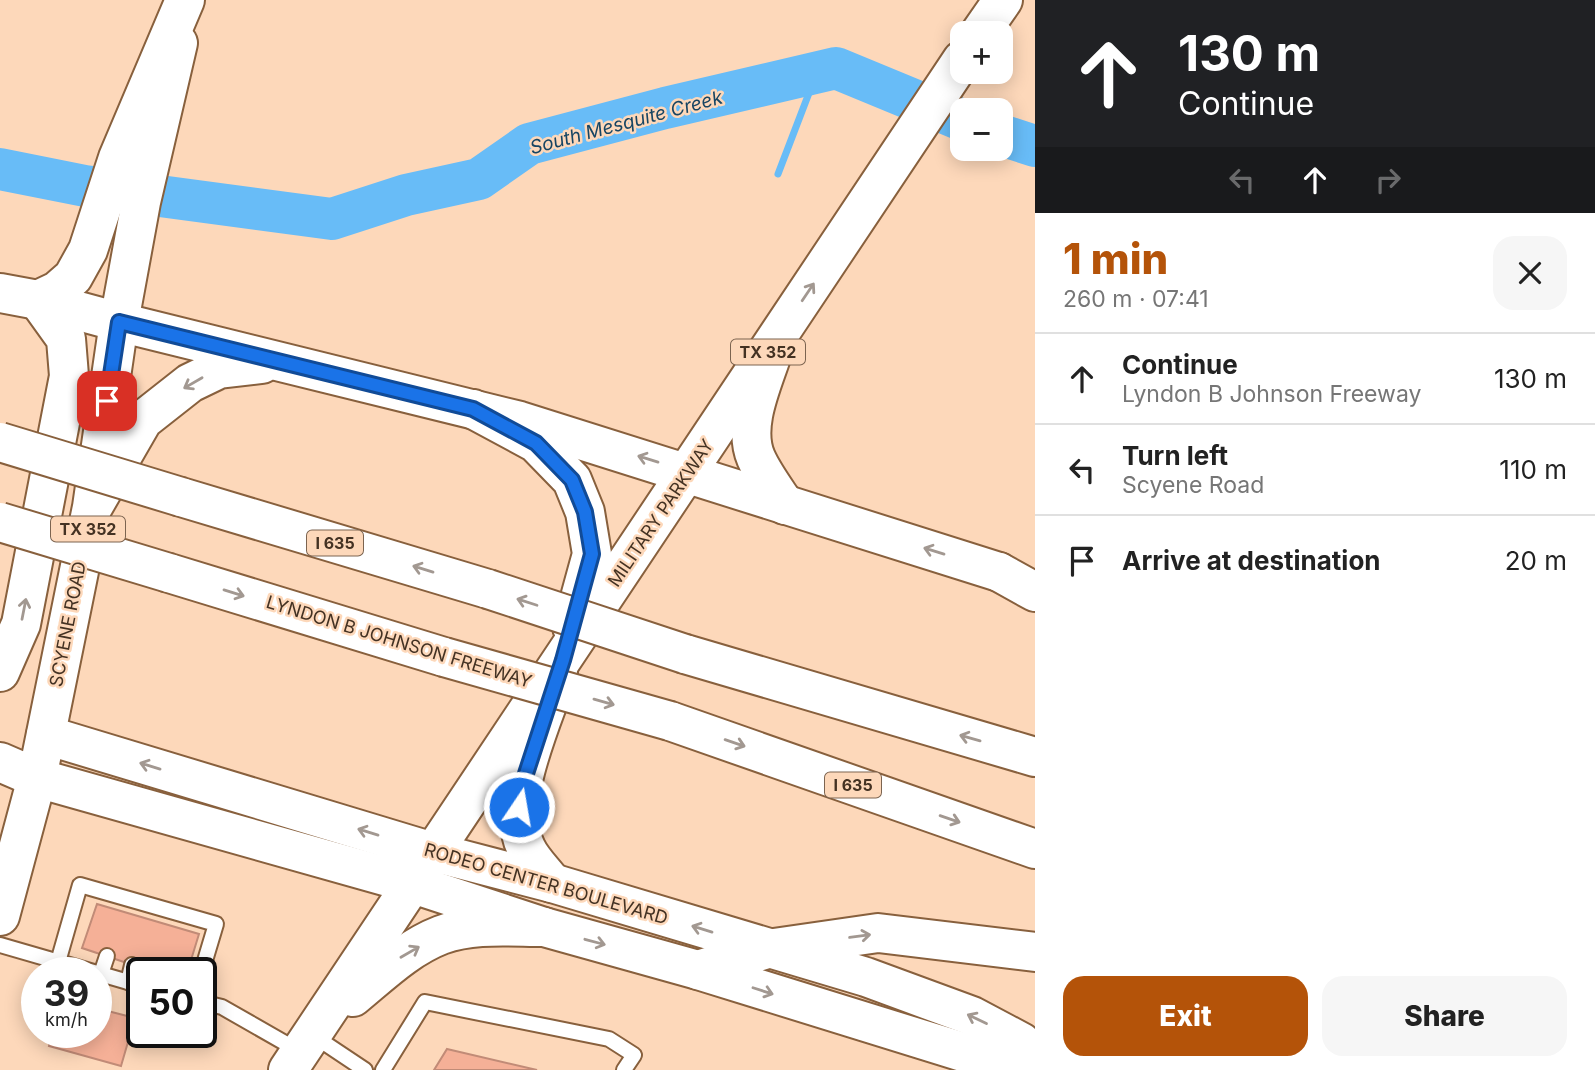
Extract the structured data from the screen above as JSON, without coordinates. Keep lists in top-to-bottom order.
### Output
{
  "streets": {
    "main road": [
      "TX 352",
      "MILITARY PARKWAY",
      "I 635",
      "SCYENE ROAD",
      "LYNDON B JOHNSON FREEWAY",
      "RODEO CENTER BOULEVARD"
    ]
  },
  "crossings": [
    ["MILITARY PARKWAY", "RODEO CENTER BOULEVARD"],
    ["SCYENE ROAD", "RODEO CENTER BOULEVARD"]
  ],
  "water": ["South Mesquite Creek"],
  "page": {
    "turn": ["130 m", "Continue"],
    "map_buttons": ["+", "−"],
    "heading": ["1 min", "260 m · 07:41"],
    "list": [
      {
        "name": "Continue",
        "note": "Lyndon B Johnson Freeway",
        "value": "130 m"
      },
      {
        "name": "Turn left",
        "note": "Scyene Road",
        "value": "110 m"
      },
      {
        "name": "Arrive at destination",
        "value": "20 m"
      }
    ],
    "speed": "39 km/h",
    "limit": "50",
    "buttons": ["Exit", "Share"]
  }
}
